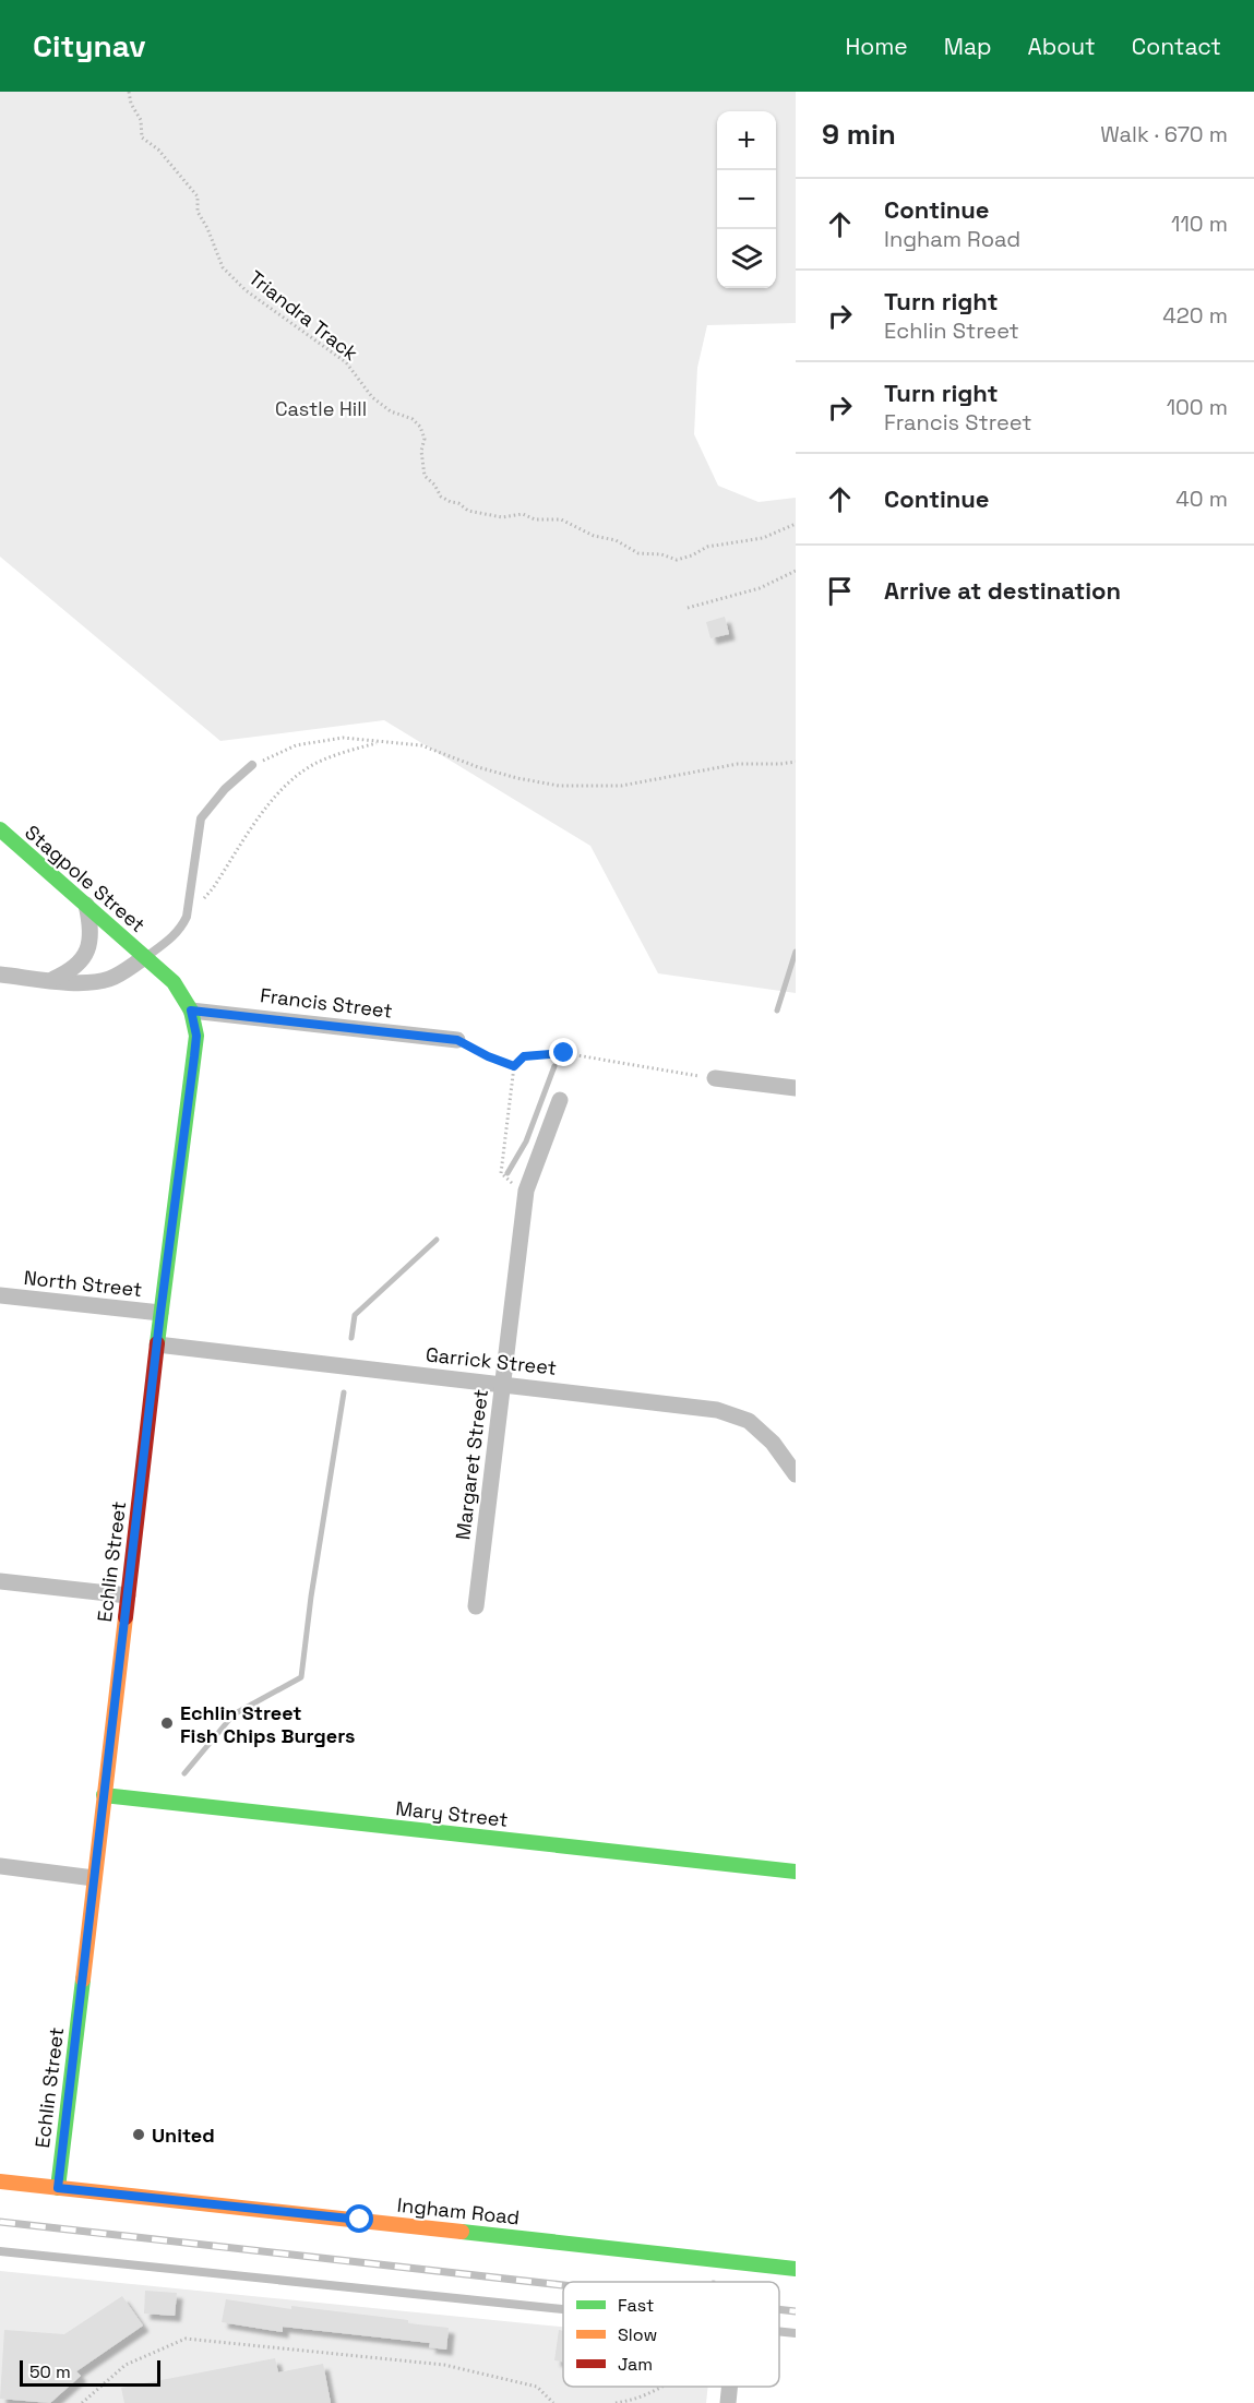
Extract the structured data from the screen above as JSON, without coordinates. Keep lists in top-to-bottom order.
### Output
{
  "streets": {
    "street": [
      "Stagpole Street",
      "Francis Street",
      "North Street",
      "Garrick Street",
      "Margaret Street",
      "Echlin Street",
      "Mary Street",
      "Ingham Road"
    ],
    "path": ["Triandra Track"]
  },
  "crossings": [
    ["Stagpole Street", "Echlin Street"],
    ["Francis Street", "Echlin Street"],
    ["North Street", "Echlin Street"],
    ["Garrick Street", "Margaret Street"],
    ["Garrick Street", "Echlin Street"],
    ["Echlin Street", "Mary Street"],
    ["Echlin Street", "Ingham Road"]
  ],
  "parks": ["Castle Hill"],
  "places": ["Echlin Street Fish Chips Burgers", "United"],
  "legend": ["Fast", "Slow", "Jam"],
  "scale_bar": "50 m",
  "page": {
    "header": "Citynav",
    "nav": [
      "Home",
      "Map",
      "About",
      "Contact"
    ],
    "heading": ["9 min", "Walk · 670 m"],
    "map_buttons": ["+", "−"],
    "list": [
      ["Continue", "Ingham Road", "110 m"],
      ["Turn right", "Echlin Street", "420 m"],
      ["Turn right", "Francis Street", "100 m"],
      ["Continue", "40 m"],
      "Arrive at destination"
    ],
    "scale": "50 m"
  }
}
